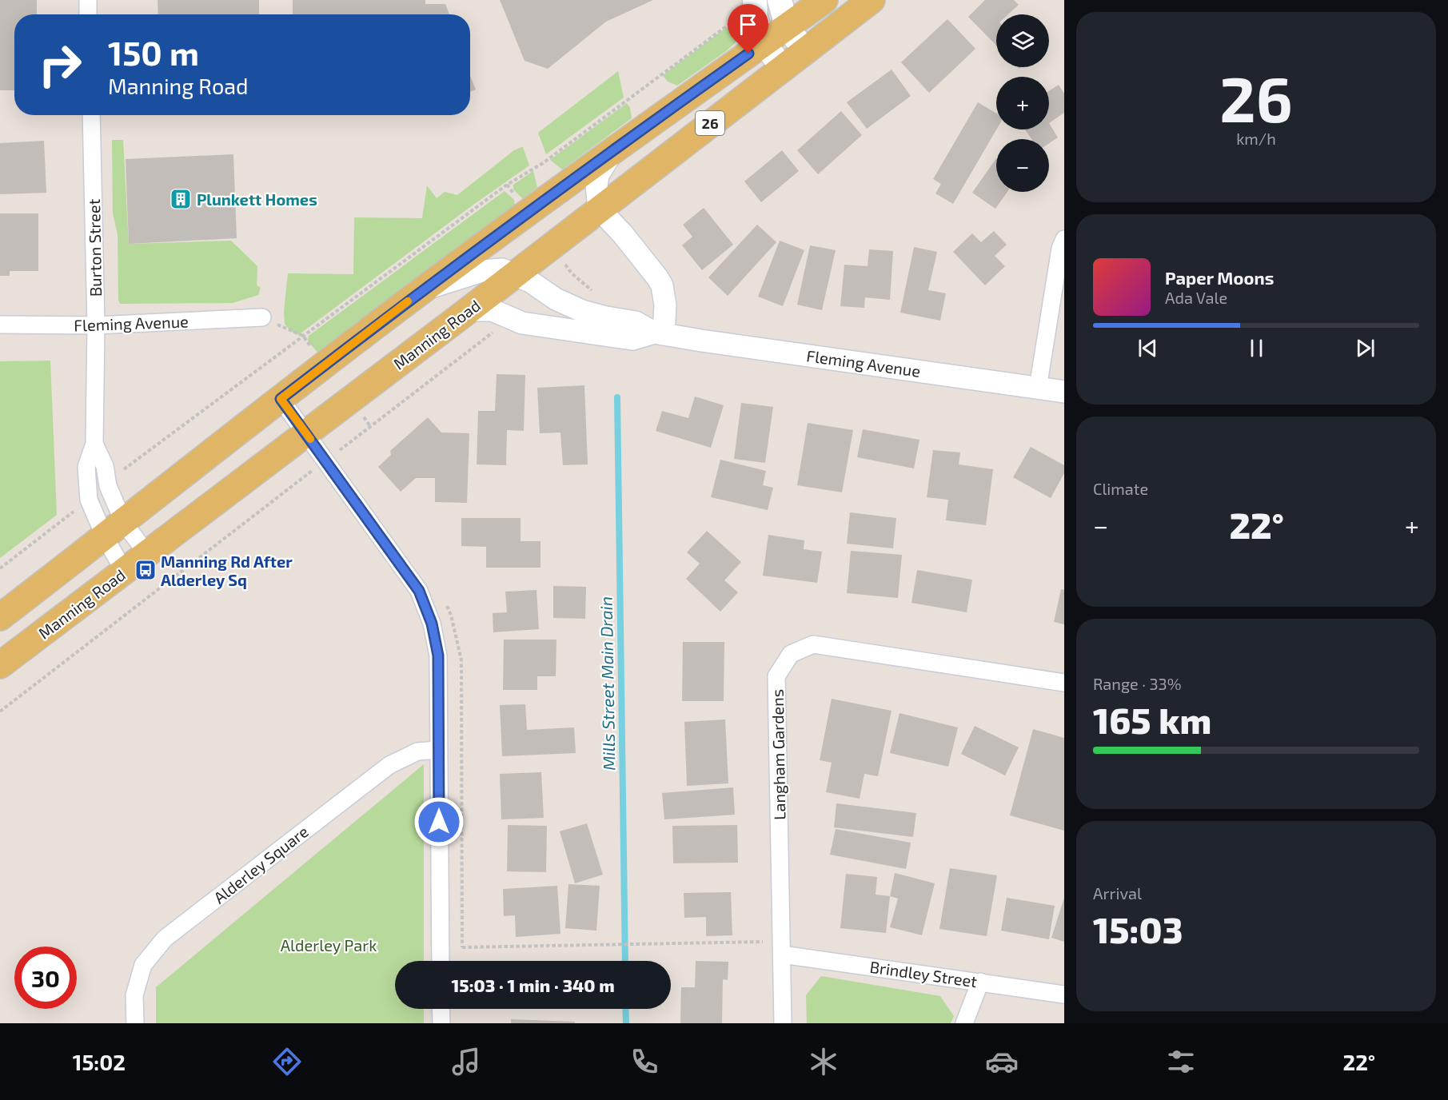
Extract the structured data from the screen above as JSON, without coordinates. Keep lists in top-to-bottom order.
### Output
{
  "streets": {
    "main road": ["26", "Manning Road"],
    "street": [
      "Burton Street",
      "Fleming Avenue",
      "Langham Gardens",
      "Alderley Square",
      "Brindley Street"
    ]
  },
  "crossings": [
    ["26", "Burton Street"],
    ["26", "Fleming Avenue"],
    ["Burton Street", "Fleming Avenue"],
    ["Burton Street", "Manning Road"],
    ["Fleming Avenue", "Manning Road"],
    ["Langham Gardens", "Brindley Street"]
  ],
  "water": ["Mills Street Main Drain"],
  "parks": ["Alderley Park"],
  "places": {
    "building": ["Plunkett Homes"],
    "bus stop": ["Manning Rd After Alderley Sq"]
  },
  "page": {
    "tile": [
      ["26", "km/h"],
      "Climate",
      ["Range · 33%", "165 km"],
      ["Arrival", "15:03"]
    ],
    "map_buttons": ["+", "−"],
    "turn": ["150 m", "Manning Road"],
    "song": ["Paper Moons", "Ada Vale"],
    "heat": ["−", "22°", "+"],
    "limit": "30",
    "trip": "15:03 · 1 min · 340 m",
    "tabs": ["15:02", "22°"]
  }
}
